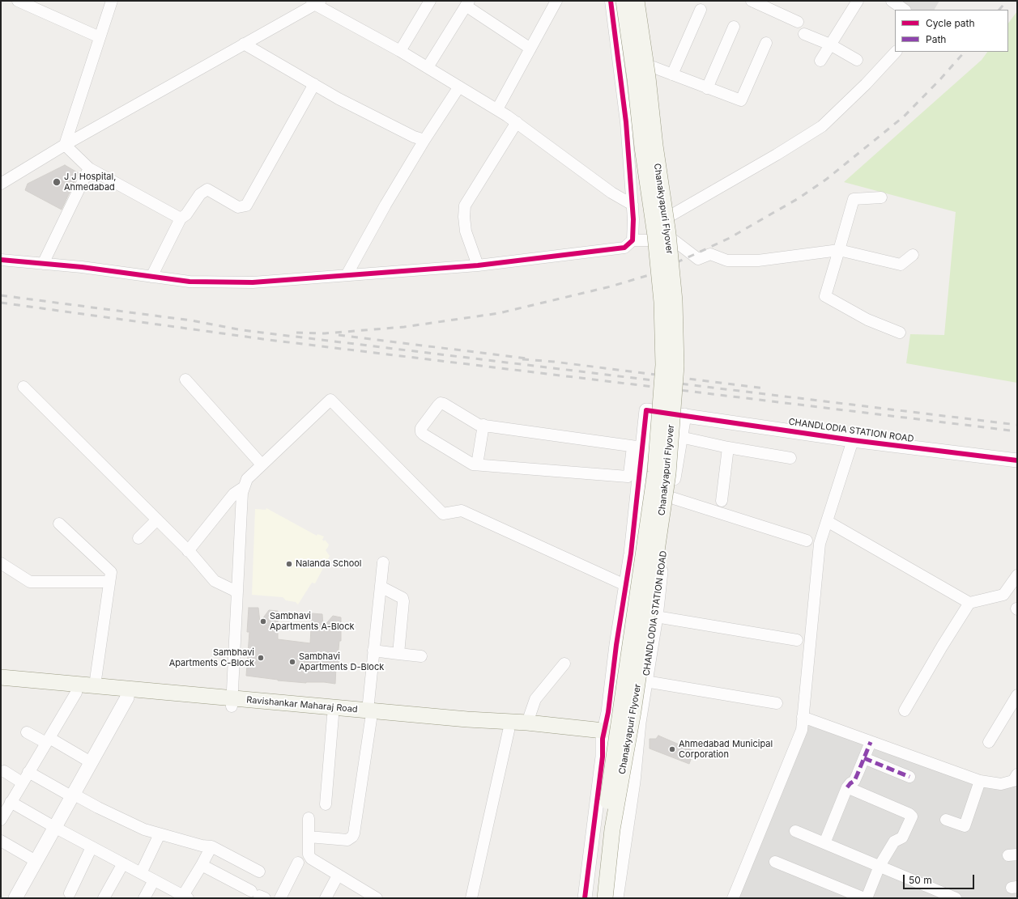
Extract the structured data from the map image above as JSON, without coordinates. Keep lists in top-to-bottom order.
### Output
{
  "streets": {
    "main road": ["Chanakyapuri Flyover", "Ravishankar Maharaj Road"],
    "street": ["CHANDLODIA STATION ROAD"]
  },
  "places": [
    "J J Hospital, Ahmedabad",
    "Nalanda School",
    "Sambhavi Apartments A-Block",
    "Sambhavi Apartments C-Block",
    "Sambhavi Apartments D-Block",
    "Ahmedabad Municipal Corporation"
  ],
  "legend": ["Cycle path", "Path"],
  "scale_bar": "50 m"
}
